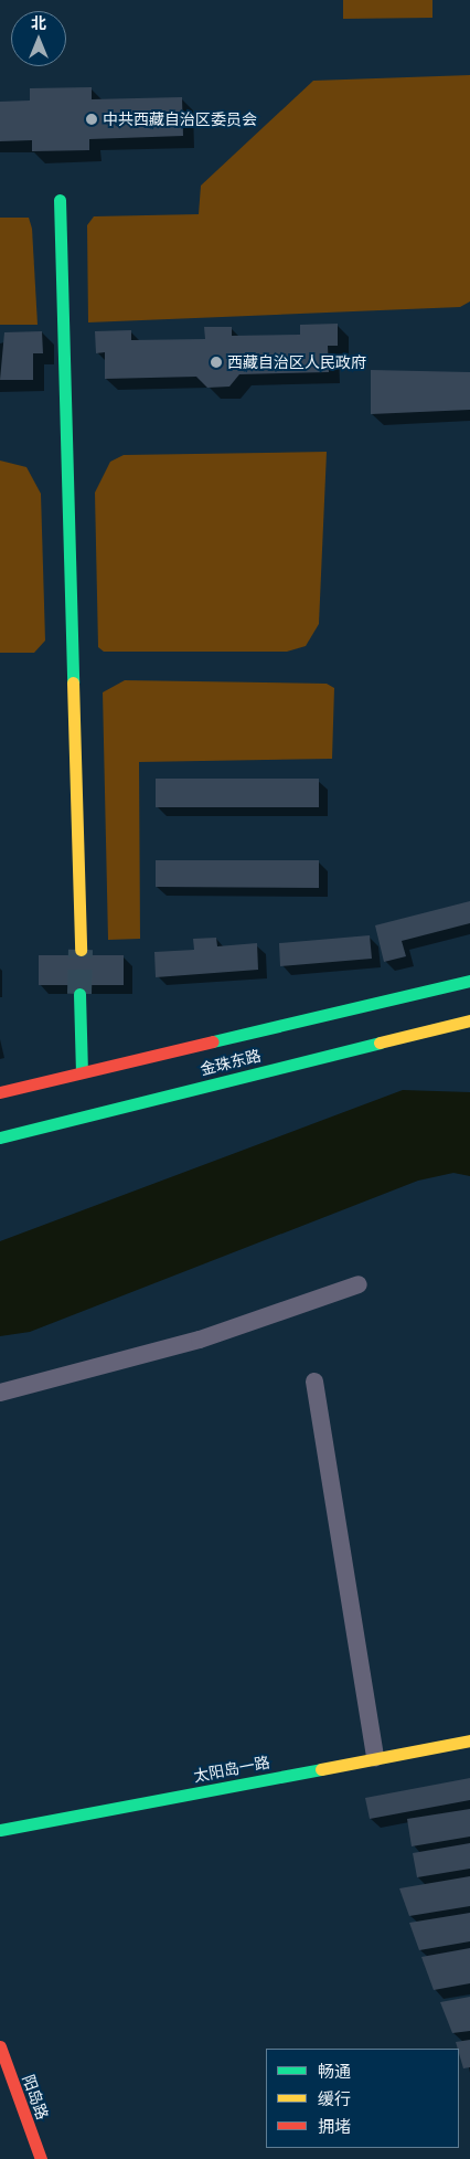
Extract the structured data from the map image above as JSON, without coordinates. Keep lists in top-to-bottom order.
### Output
{
  "streets": {
    "main road": ["金珠东路", "太阳岛一路", "阳岛路"]
  },
  "places": ["中共西藏自治区委员会", "西藏自治区人民政府"],
  "legend": ["畅通", "缓行", "拥堵"],
  "north": "top"
}
